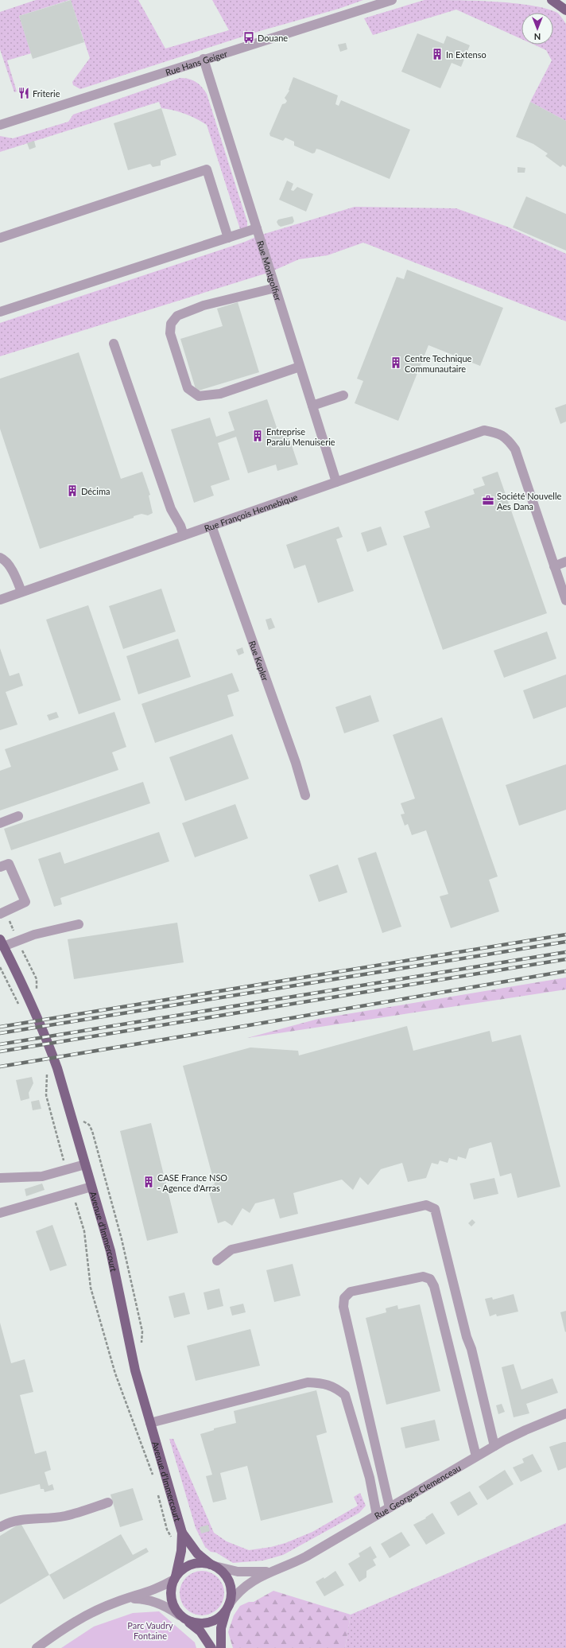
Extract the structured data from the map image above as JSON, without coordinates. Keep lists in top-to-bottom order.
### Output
{
  "streets": {
    "main road": ["Avenue d'Immercourt"],
    "street": [
      "Rue Hans Geiger",
      "Rue Montgolfier",
      "Rue François Hennebique",
      "Rue Kepler",
      "Rue Georges Clemenceau"
    ]
  },
  "crossings": [
    ["Rue Hans Geiger", "Rue Montgolfier"],
    ["Rue Montgolfier", "Rue François Hennebique"],
    ["Rue François Hennebique", "Rue Kepler"]
  ],
  "parks": ["Parc Vaudry Fontaine"],
  "places": {
    "bus stop": ["Douane"],
    "building": [
      "In Extenso",
      "Centre Technique Communautaire",
      "Entreprise Paralu Menuiserie",
      "Décima",
      "CASE France NSO - Agence d'Arras"
    ],
    "restaurant": ["Friterie"],
    "office": ["Société Nouvelle Aes Dana"]
  },
  "north": "bottom"
}
